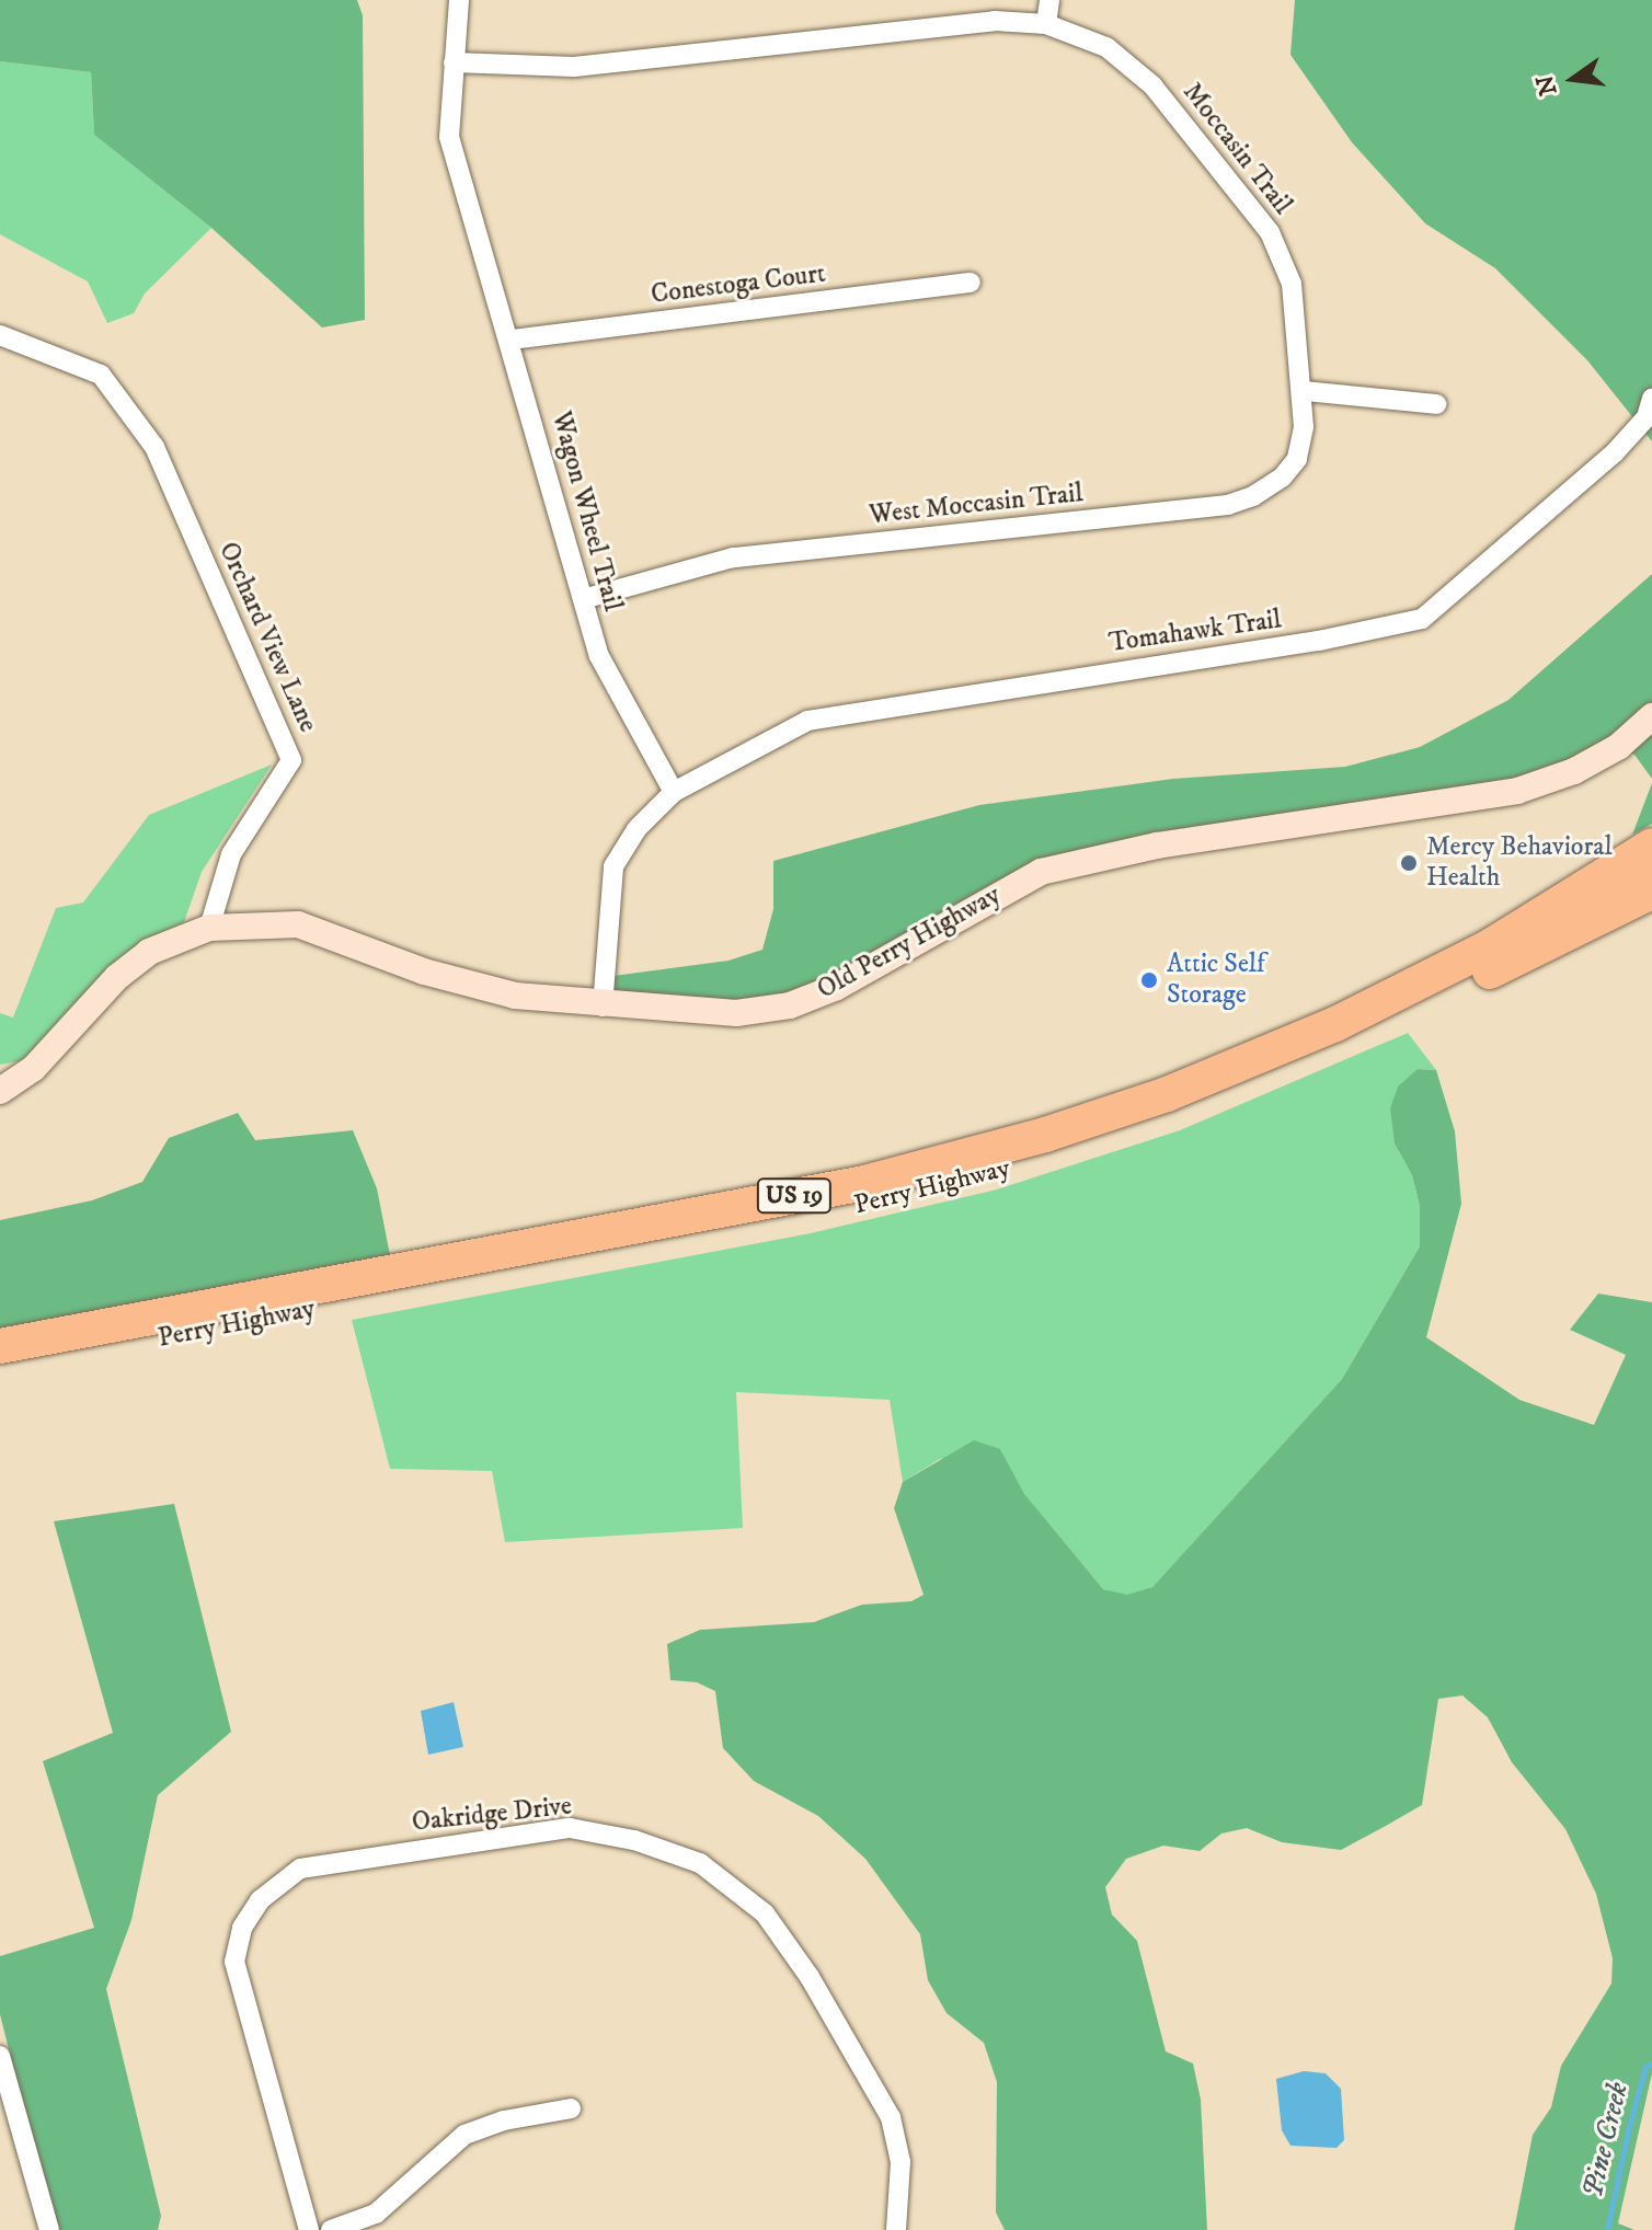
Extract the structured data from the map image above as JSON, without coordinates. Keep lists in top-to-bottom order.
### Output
{
  "streets": {
    "highway": ["Perry Highway", "US 19"],
    "street": [
      "Moccasin Trail",
      "Conestoga Court",
      "West Moccasin Trail",
      "Wagon Wheel Trail",
      "Tomahawk Trail",
      "Orchard View Lane",
      "Old Perry Highway",
      "Oakridge Drive"
    ]
  },
  "crossings": [
    ["Moccasin Trail", "West Moccasin Trail"],
    ["Moccasin Trail", "Wagon Wheel Trail"],
    ["Conestoga Court", "Wagon Wheel Trail"],
    ["West Moccasin Trail", "Wagon Wheel Trail"],
    ["Wagon Wheel Trail", "Tomahawk Trail"],
    ["Orchard View Lane", "Old Perry Highway"]
  ],
  "water": ["Pine Creek"],
  "places": ["Mercy Behavioral Health", "Attic Self Storage"],
  "north": "left"
}
